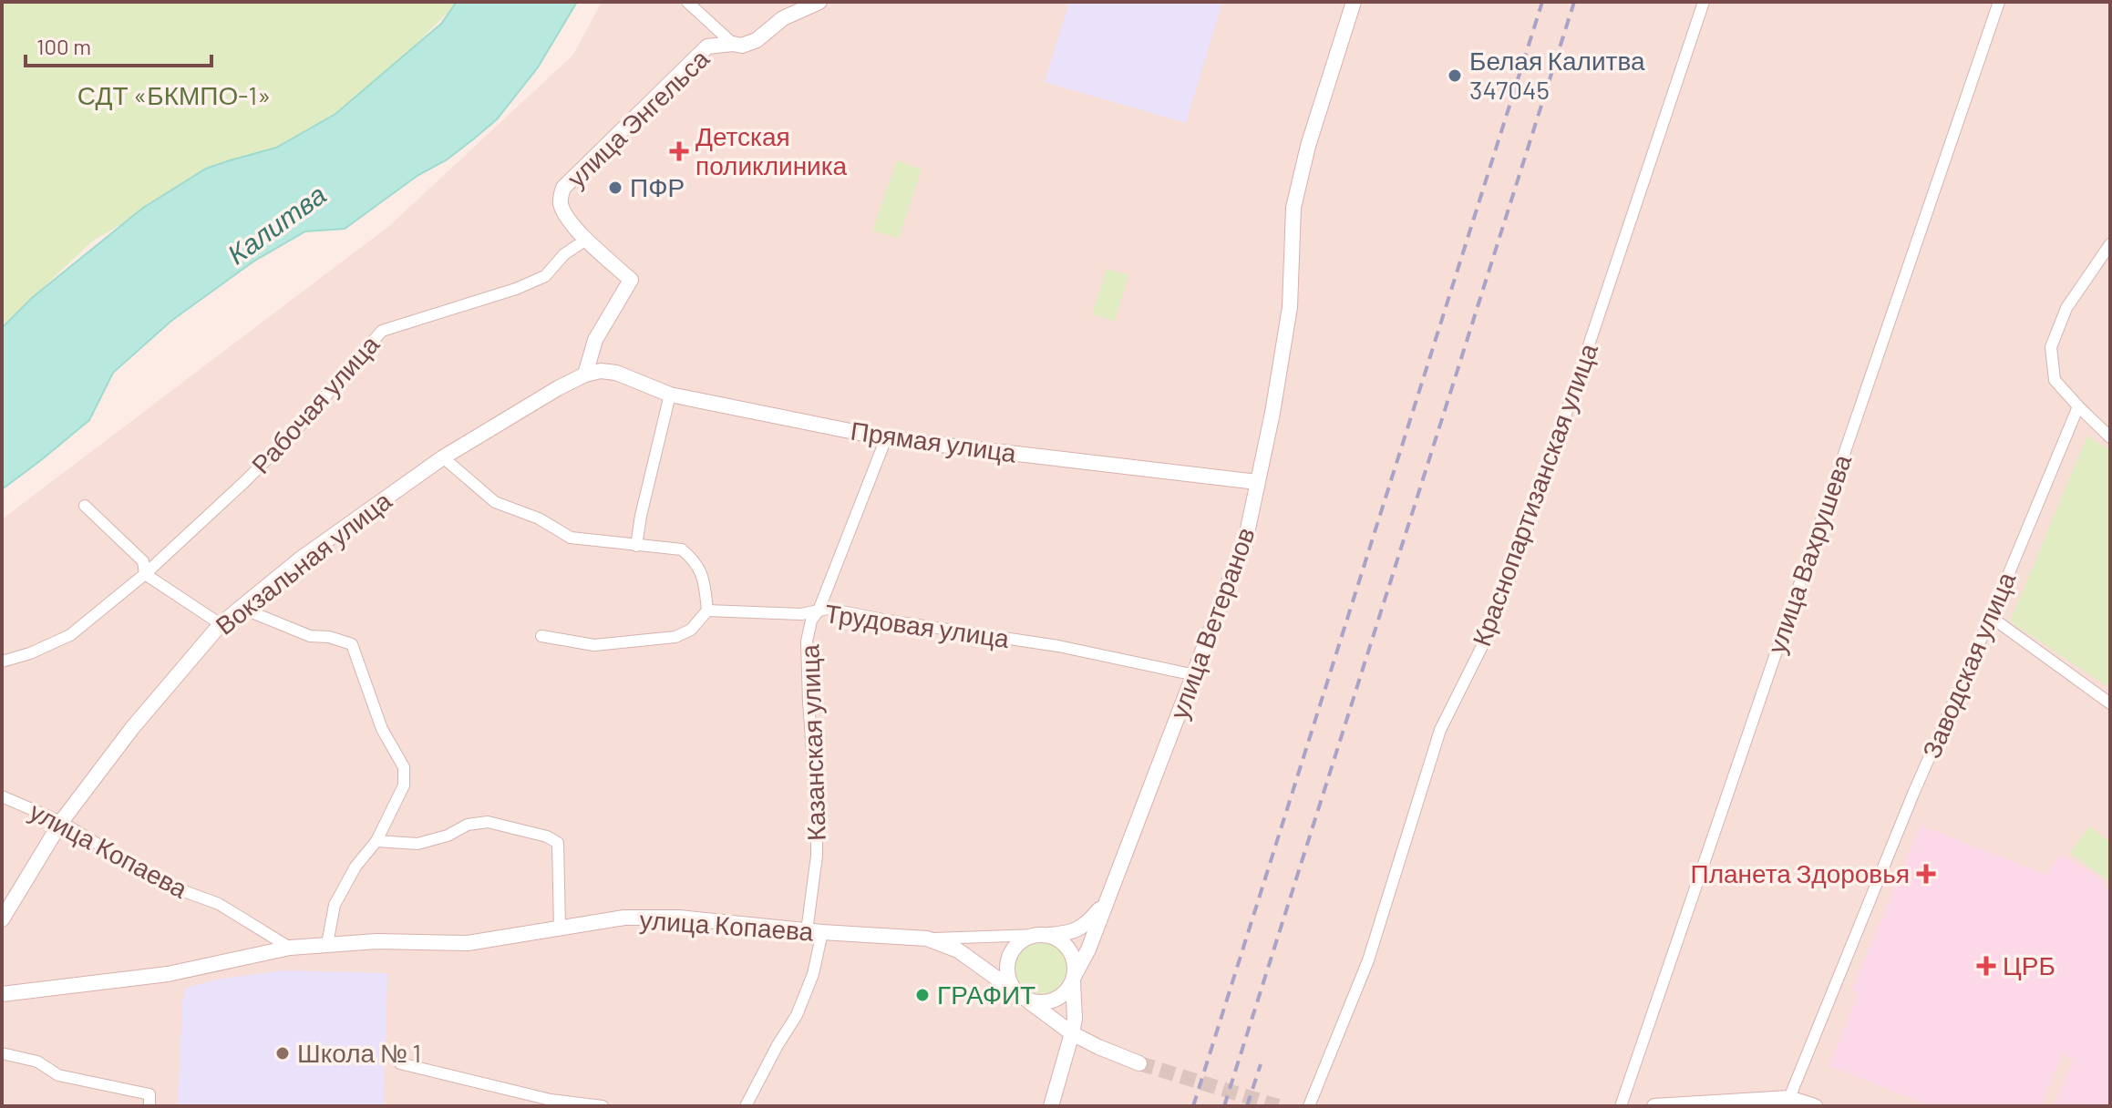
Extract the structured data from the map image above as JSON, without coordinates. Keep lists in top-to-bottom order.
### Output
{
  "streets": {
    "main road": [
      "улица Энгельса",
      "Прямая улица",
      "Вокзальная улица",
      "улица Ветеранов",
      "улица Копаева"
    ],
    "street": [
      "Рабочая улица",
      "Краснопартизанская улица",
      "улица Вахрушева",
      "Трудовая улица",
      "Заводская улица",
      "Казанская улица"
    ]
  },
  "crossings": [
    ["улица Энгельса", "Рабочая улица"],
    ["улица Энгельса", "Вокзальная улица"],
    ["Прямая улица", "Вокзальная улица"],
    ["Прямая улица", "улица Ветеранов"],
    ["Прямая улица", "Казанская улица"],
    ["Вокзальная улица", "улица Копаева"],
    ["улица Ветеранов", "Трудовая улица"],
    ["улица Ветеранов", "улица Копаева"],
    ["Трудовая улица", "Казанская улица"],
    ["Казанская улица", "улица Копаева"]
  ],
  "water": ["Калитва"],
  "parks": ["СДТ «БКМПО-1»"],
  "places": {
    "other": [
      "Белая Калитва 347045",
      "ПФР",
      "ГРАФИТ",
      "Школа № 1"
    ],
    "health": ["Детская поликлиника", "Планета Здоровья", "ЦРБ"]
  },
  "scale_bar": "100 m"
}
